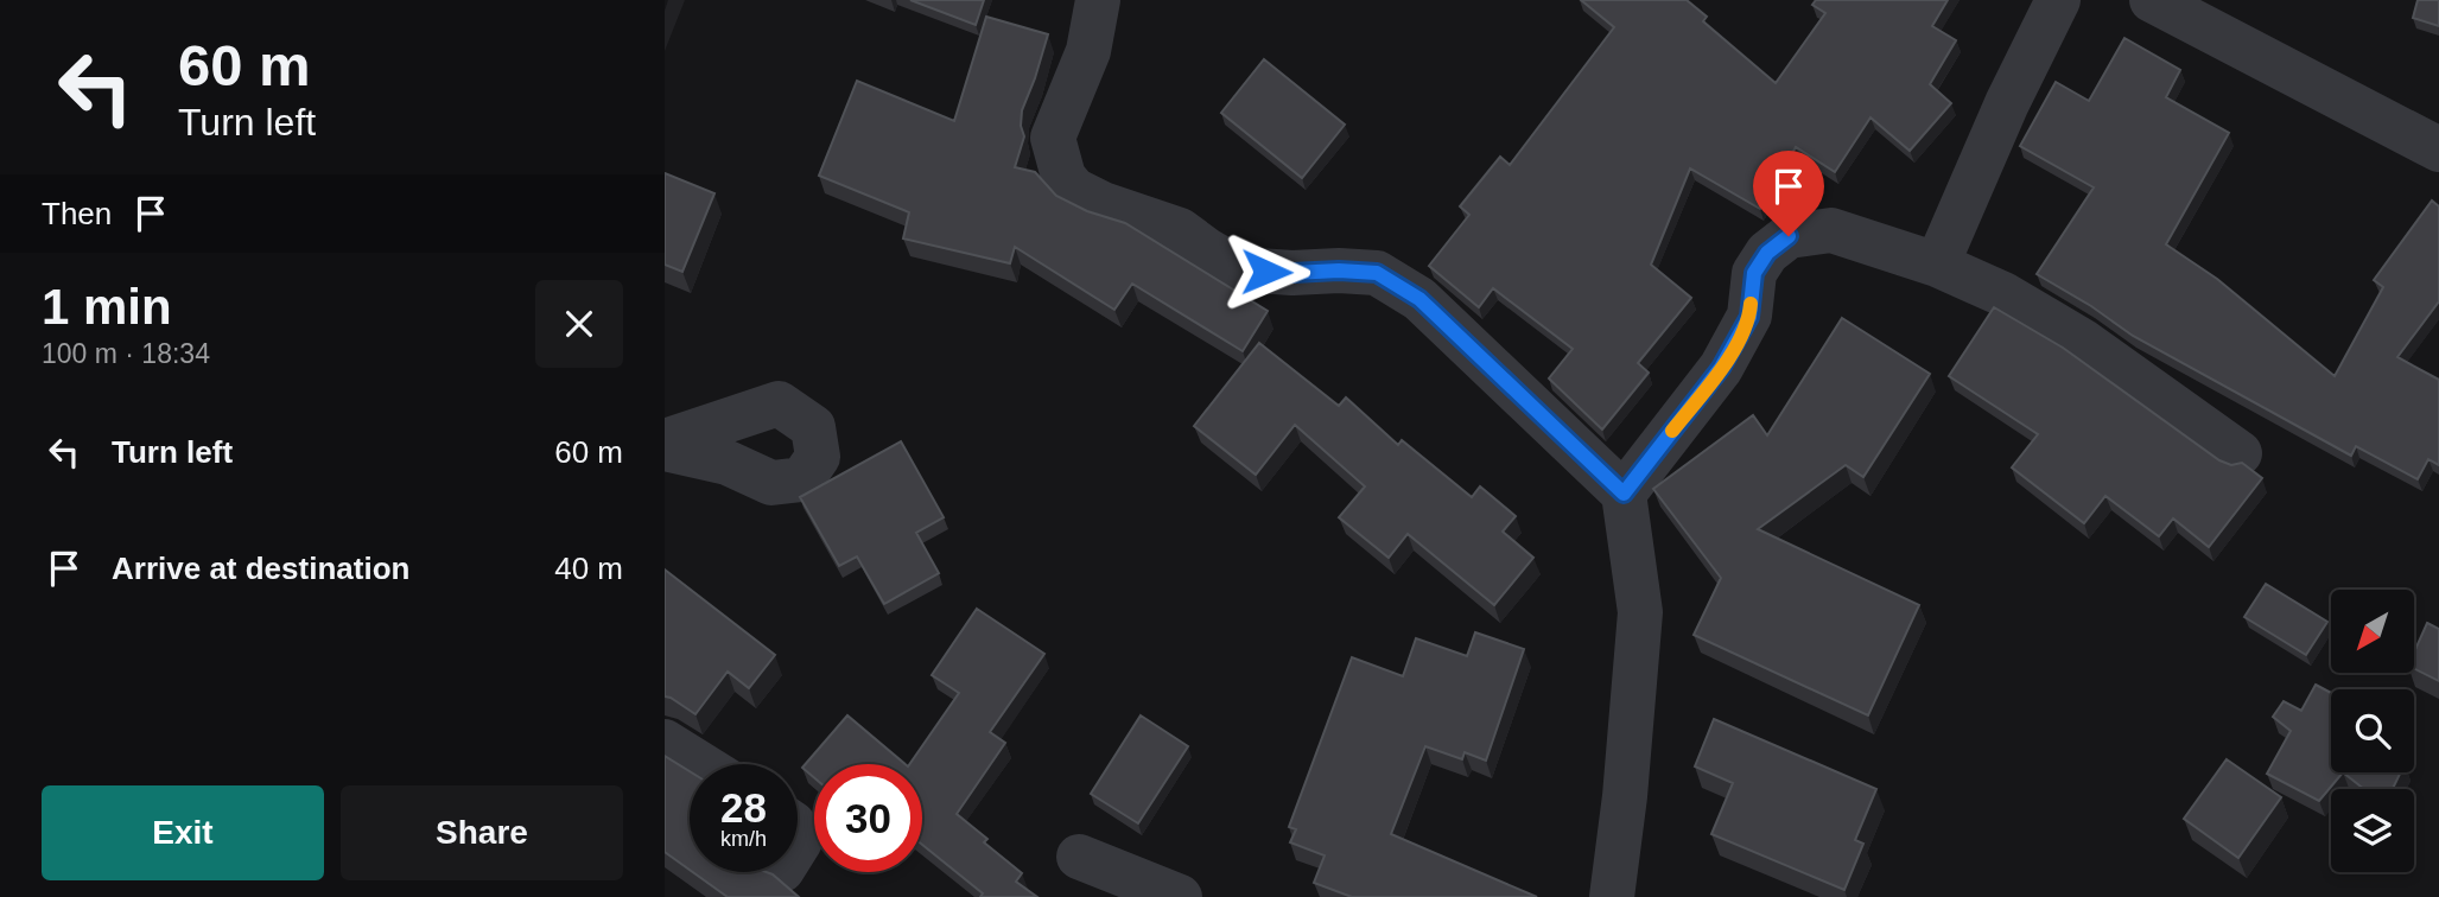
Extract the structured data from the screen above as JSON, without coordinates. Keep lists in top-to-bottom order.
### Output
{
  "north": "bottom left",
  "page": {
    "turn": ["60 m", "Turn left"],
    "then": "Then",
    "heading": ["1 min", "100 m · 18:34"],
    "list": [
      {
        "name": "Turn left",
        "value": "60 m"
      },
      {
        "name": "Arrive at destination",
        "value": "40 m"
      }
    ],
    "speed": "28 km/h",
    "limit": "30",
    "buttons": ["Exit", "Share"]
  }
}
